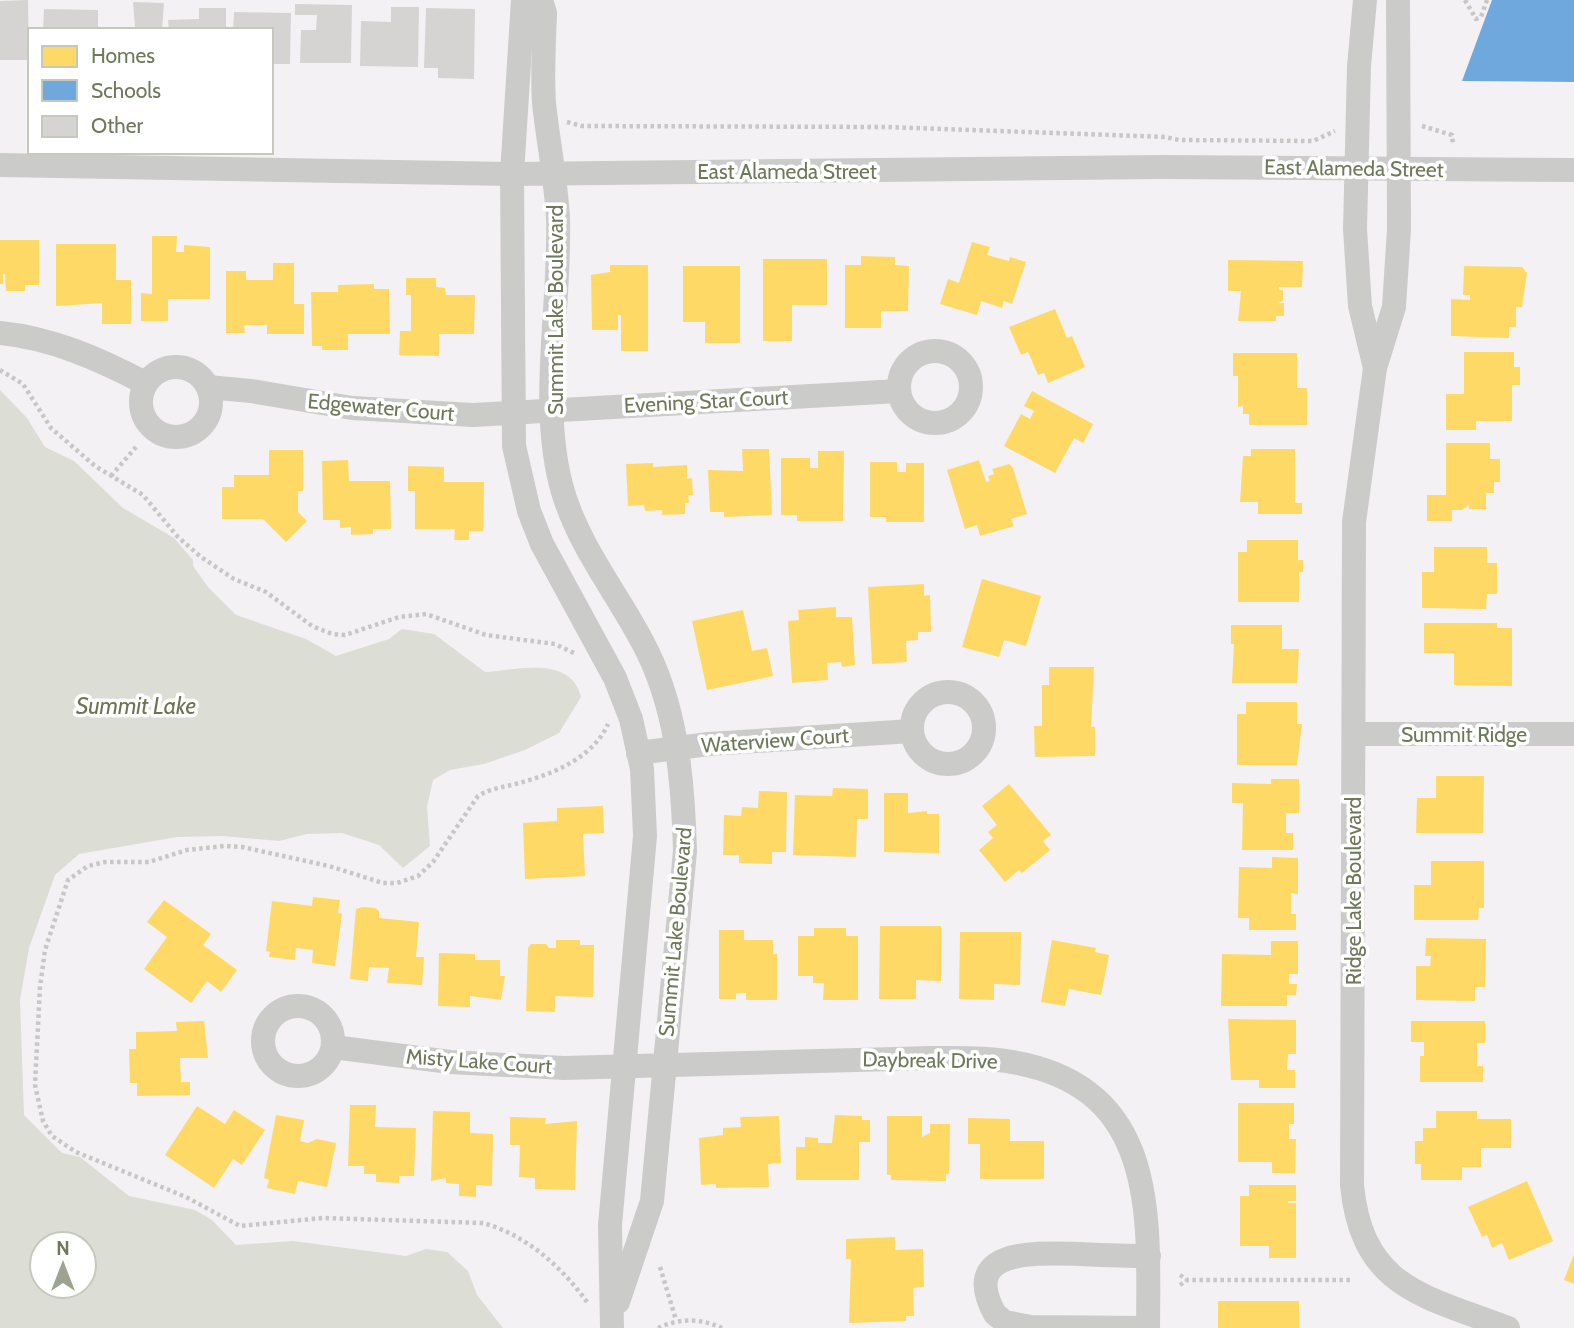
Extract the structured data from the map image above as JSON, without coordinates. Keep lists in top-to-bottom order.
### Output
{
  "streets": {
    "street": [
      "East Alameda Street",
      "Summit Lake Boulevard",
      "Evening Star Court",
      "Edgewater Court",
      "Summit Ridge",
      "Waterview Court",
      "Ridge Lake Boulevard",
      "Daybreak Drive",
      "Misty Lake Court"
    ]
  },
  "crossings": [
    ["East Alameda Street", "Summit Lake Boulevard"],
    ["East Alameda Street", "Ridge Lake Boulevard"],
    ["Summit Lake Boulevard", "Evening Star Court"],
    ["Summit Lake Boulevard", "Edgewater Court"],
    ["Summit Lake Boulevard", "Waterview Court"],
    ["Summit Lake Boulevard", "Daybreak Drive"],
    ["Summit Lake Boulevard", "Misty Lake Court"],
    ["Evening Star Court", "Edgewater Court"],
    ["Summit Ridge", "Ridge Lake Boulevard"],
    ["Daybreak Drive", "Misty Lake Court"]
  ],
  "water": ["Summit Lake"],
  "legend": ["Homes", "Schools", "Other"],
  "north": "top"
}
